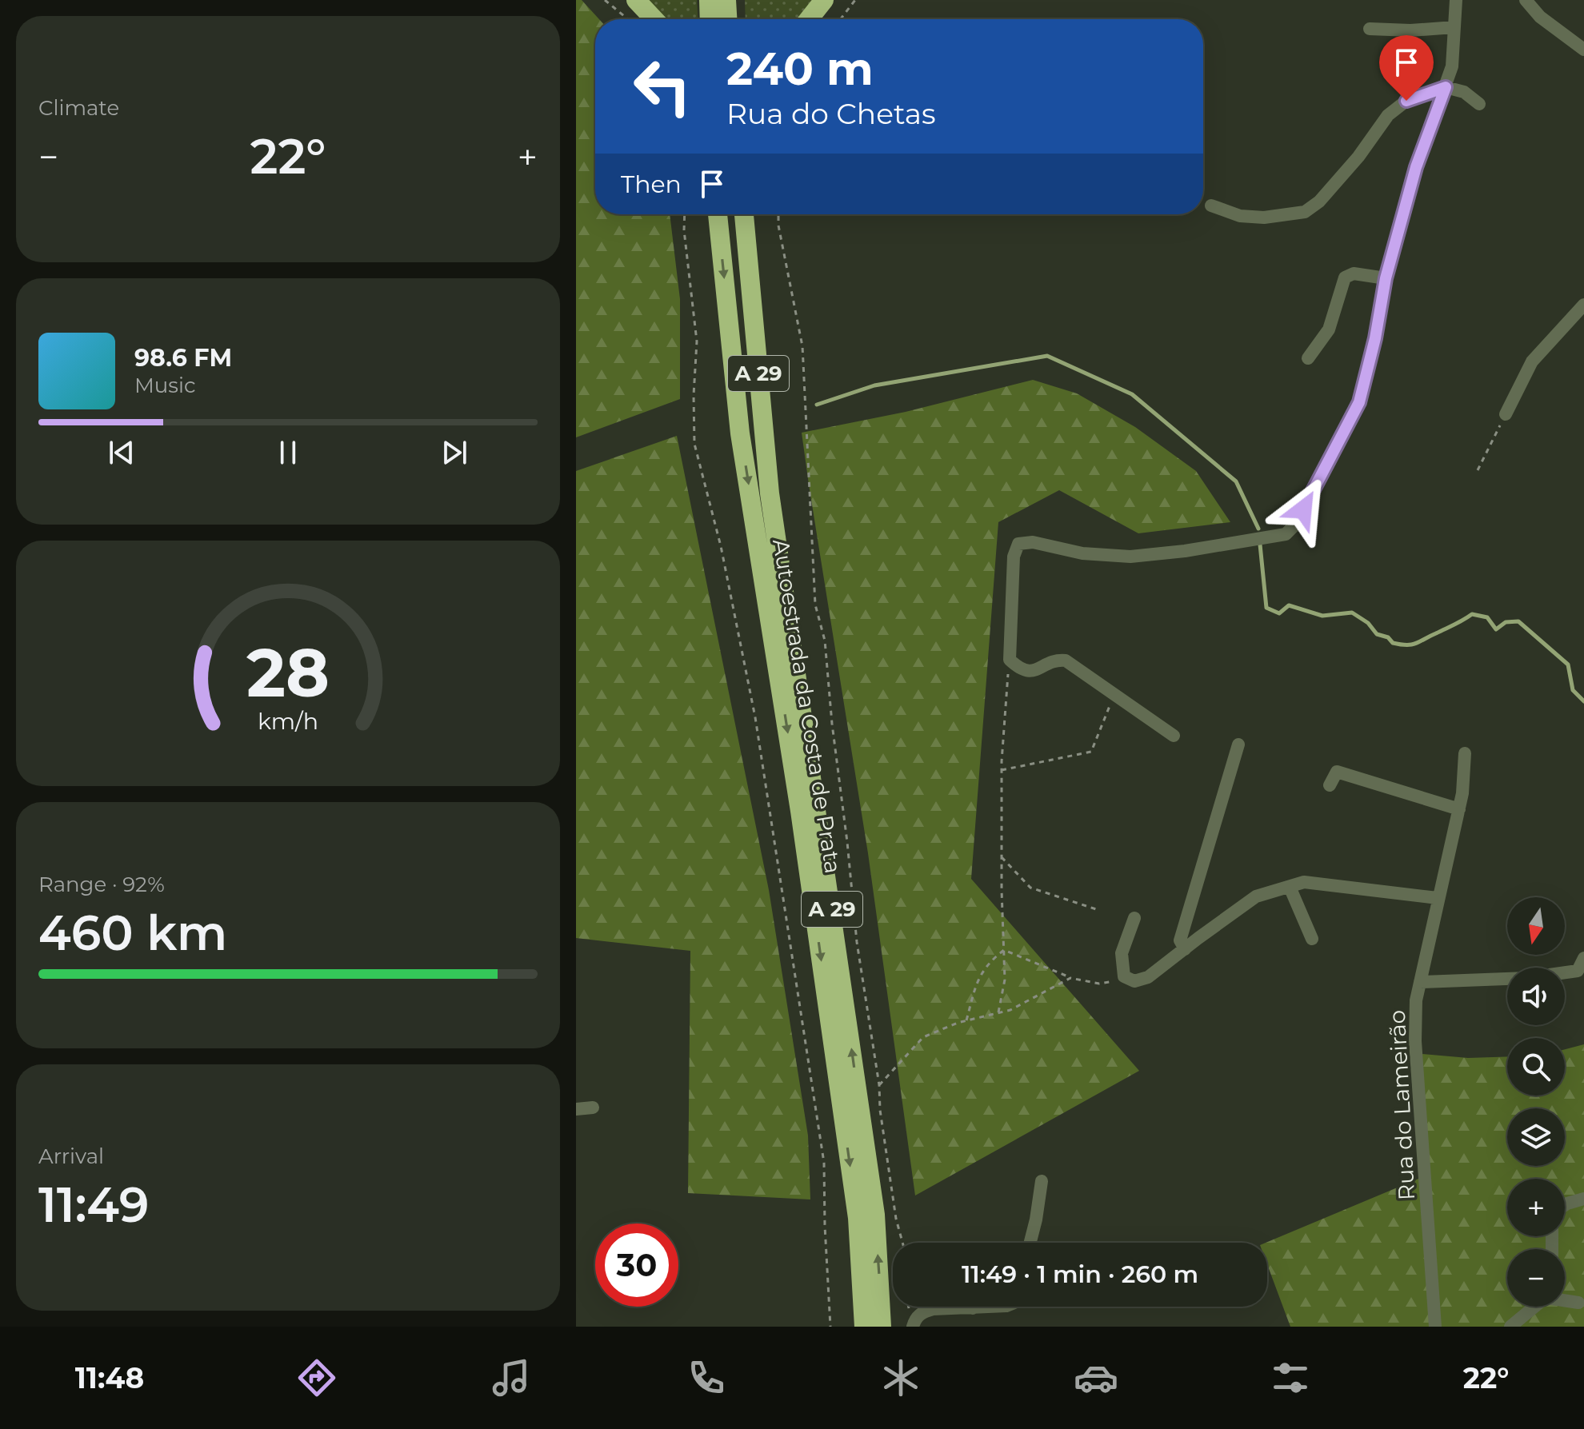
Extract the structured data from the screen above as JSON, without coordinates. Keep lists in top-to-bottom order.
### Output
{
  "streets": {
    "highway": ["A 29", "Autoestrada da Costa de Prata"],
    "street": ["Rua do Lameirão"]
  },
  "north": "bottom",
  "page": {
    "tile": [
      "Climate",
      ["Range · 92%", "460 km"],
      ["Arrival", "11:49"]
    ],
    "turn": ["240 m", "Rua do Chetas"],
    "heat": ["−", "22°", "+"],
    "then": "Then",
    "song": ["98.6 FM", "Music"],
    "map_buttons": ["+", "−"],
    "limit": "30",
    "trip": "11:49 · 1 min · 260 m",
    "tabs": ["11:48", "22°"],
    "gauge": ["28", "km/h"]
  }
}
